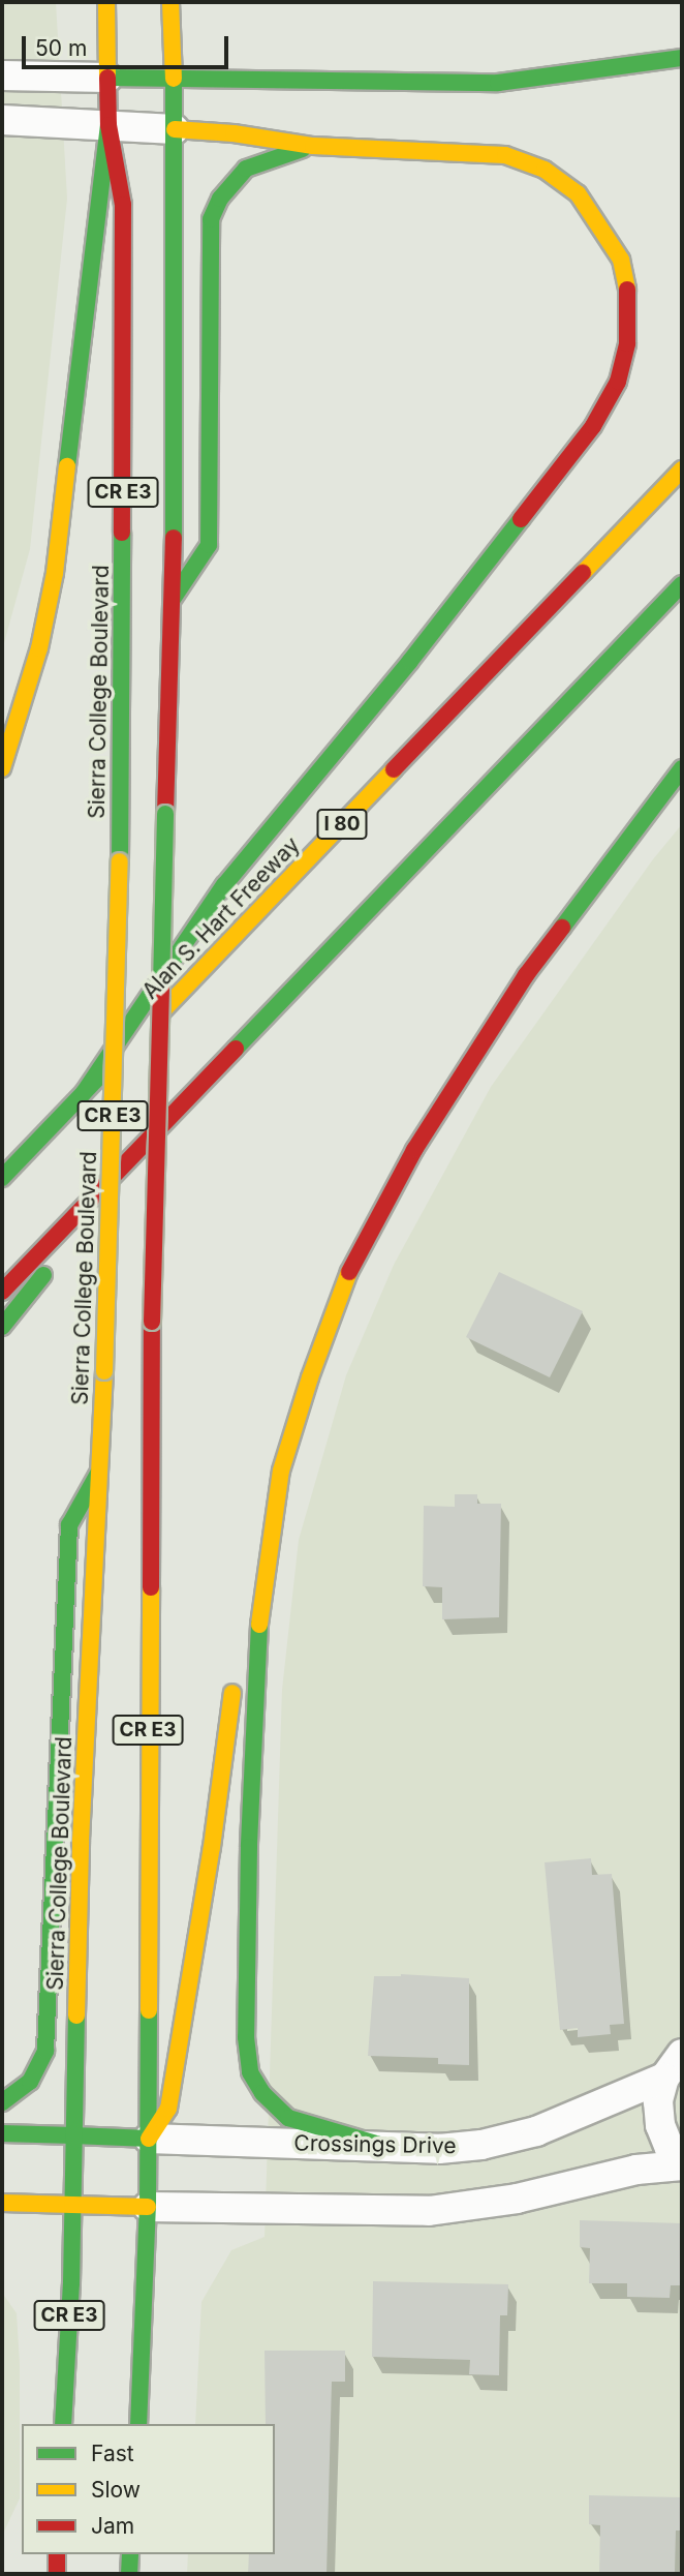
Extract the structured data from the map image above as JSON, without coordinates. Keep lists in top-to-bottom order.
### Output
{
  "streets": {
    "main road": [
      "CR E3",
      "Sierra College Boulevard",
      "I 80",
      "Alan S. Hart Freeway",
      "Crossings Drive"
    ]
  },
  "crossings": [
    ["CR E3", "Crossings Drive"],
    ["Sierra College Boulevard", "Crossings Drive"]
  ],
  "legend": ["Fast", "Slow", "Jam"],
  "scale_bar": "50 m"
}
